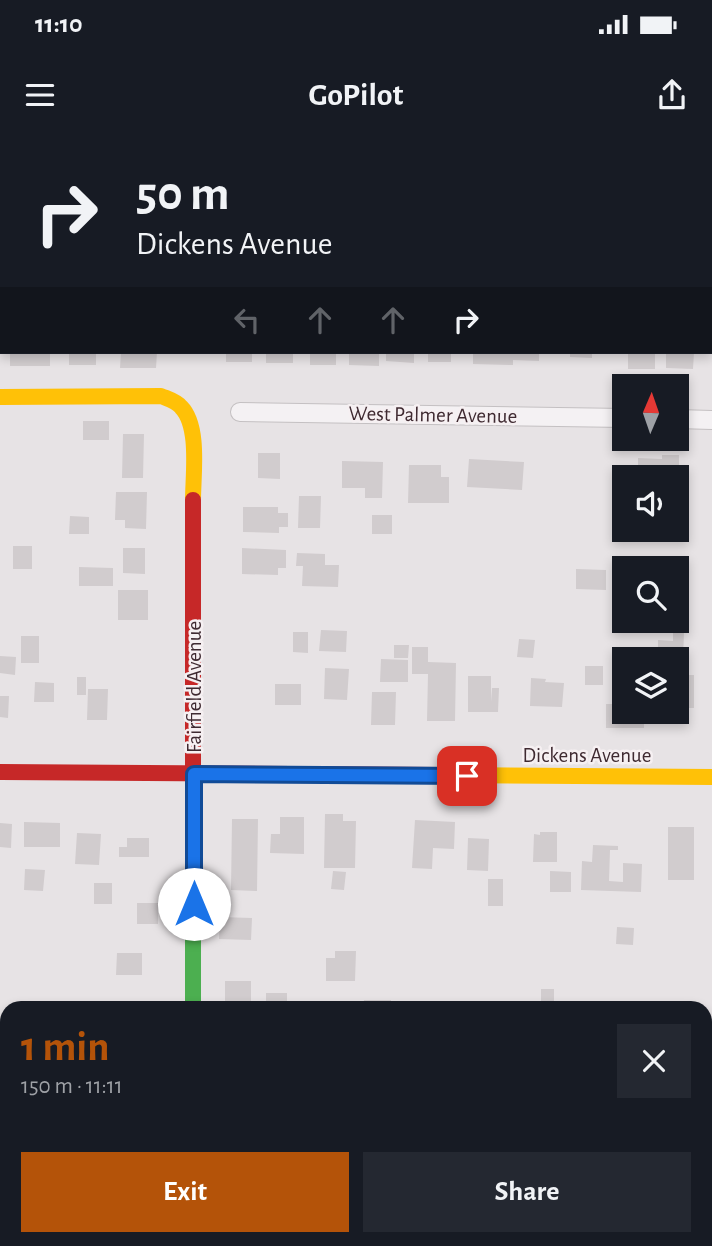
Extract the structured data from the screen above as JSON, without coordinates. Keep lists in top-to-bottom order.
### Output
{
  "streets": {
    "street": ["West Palmer Avenue", "Fairfield Avenue", "Dickens Avenue"]
  },
  "crossings": [
    ["Fairfield Avenue", "Dickens Avenue"]
  ],
  "north": "top",
  "page": {
    "status": "11:10",
    "header": "GoPilot",
    "turn": ["50 m", "Dickens Avenue"],
    "heading": ["1 min", "150 m · 11:11"],
    "buttons": ["Exit", "Share"]
  }
}
